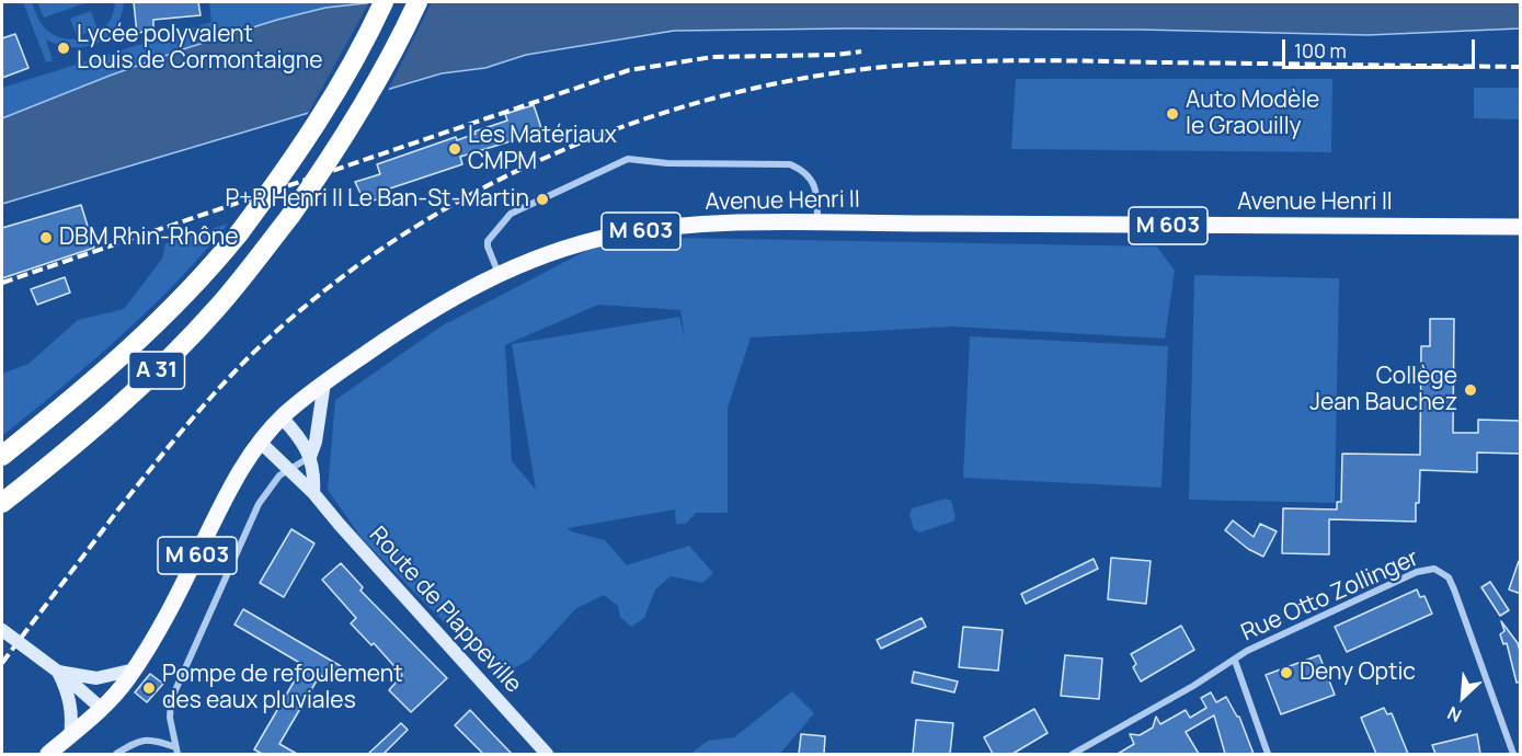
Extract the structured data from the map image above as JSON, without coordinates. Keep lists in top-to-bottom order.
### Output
{
  "streets": {
    "highway": ["A 31"],
    "main road": ["Avenue Henri II", "M 603"],
    "street": ["Rue Otto Zollinger", "Route de Plappeville"]
  },
  "crossings": [
    ["Avenue Henri II", "Route de Plappeville"]
  ],
  "places": [
    "Lycée polyvalent Louis de Cormontaigne",
    "Auto Modèle le Graouilly",
    "Les Matériaux CMPM",
    "P+R Henri II Le Ban-St-Martin",
    "DBM Rhin-Rhône",
    "Collège Jean Bauchez",
    "Deny Optic",
    "Pompe de refoulement des eaux pluviales"
  ],
  "scale_bar": "100 m",
  "north": "bottom left"
}
